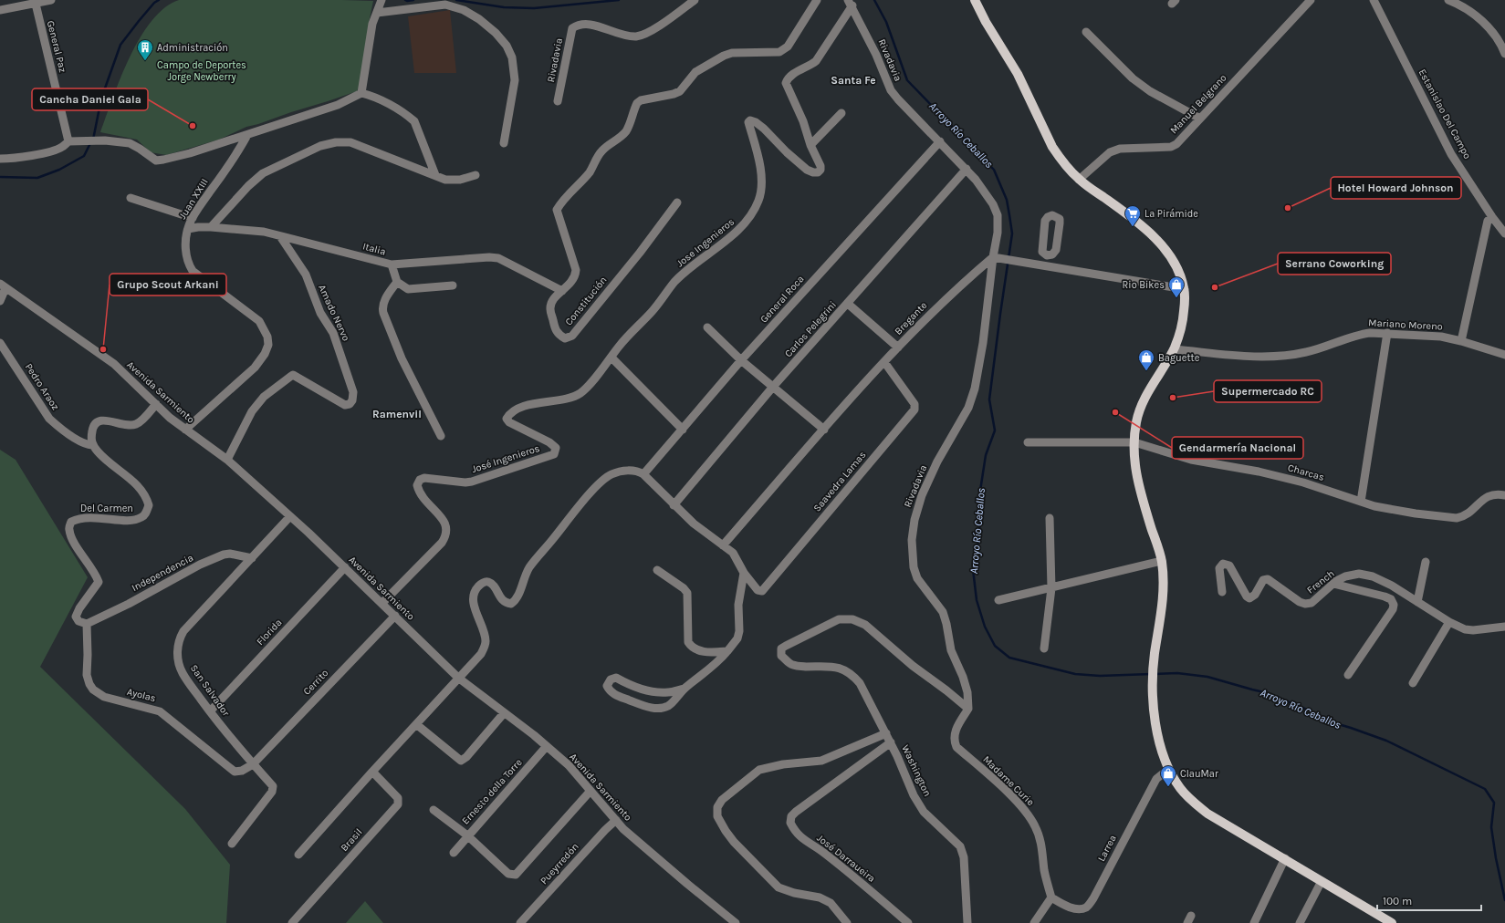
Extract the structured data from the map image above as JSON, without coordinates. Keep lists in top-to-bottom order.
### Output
{
  "streets": {
    "street": [
      "General Paz",
      "Rivadavia",
      "Manuel Belgrano",
      "Estanislao Del Campo",
      "Juan XXIII",
      "Jose Ingenieros",
      "Italia",
      "General Roca",
      "Constitución",
      "Amado Nervo",
      "Bregante",
      "Mariano Moreno",
      "Carlos Pelegrini",
      "Pedro Araoz",
      "Avenida Sarmiento",
      "José Ingenieros",
      "Charcas",
      "Saavedra Lamas",
      "Del Carmen",
      "Independencia",
      "French",
      "Florida",
      "Cerrito",
      "San Salvador",
      "Ayolas",
      "Washington",
      "Madame Curie",
      "Ernesto della Torre",
      "Brasil",
      "Larrea",
      "José Darraueira",
      "Pueyrredón"
    ]
  },
  "crossings": [
    ["Rivadavia", "Jose Ingenieros"],
    ["Rivadavia", "General Roca"],
    ["Rivadavia", "Bregante"],
    ["Rivadavia", "Carlos Pelegrini"],
    ["Rivadavia", "Madame Curie"],
    ["Juan XXIII", "Italia"],
    ["Juan XXIII", "Avenida Sarmiento"],
    ["Jose Ingenieros", "José Ingenieros"],
    ["Italia", "Amado Nervo"],
    ["Amado Nervo", "Avenida Sarmiento"],
    ["Bregante", "Saavedra Lamas"],
    ["Pedro Araoz", "Del Carmen"],
    ["Avenida Sarmiento", "José Ingenieros"],
    ["Avenida Sarmiento", "Florida"],
    ["Avenida Sarmiento", "Cerrito"],
    ["Avenida Sarmiento", "San Salvador"],
    ["Avenida Sarmiento", "Ernesto della Torre"],
    ["Avenida Sarmiento", "Pueyrredón"],
    ["Del Carmen", "Independencia"],
    ["Del Carmen", "Ayolas"],
    ["Independencia", "San Salvador"],
    ["Independencia", "Ayolas"],
    ["Florida", "San Salvador"],
    ["Cerrito", "San Salvador"],
    ["Cerrito", "Ayolas"],
    ["San Salvador", "Ayolas"],
    ["Washington", "José Darraueira"],
    ["Madame Curie", "Larrea"]
  ],
  "districts": ["Santa Fe", "Ramenvil"],
  "water": ["Arroyo Río Ceballos"],
  "parks": ["Campo de Deportes Jorge Newberry"],
  "places": {
    "building": ["Administración"],
    "other": [
      "Cancha Daniel Gala",
      "Hotel Howard Johnson",
      "Serrano Coworking",
      "Grupo Scout Arkani",
      "Supermercado RC",
      "Gendarmería Nacional"
    ],
    "supermarket": ["La Pirámide"],
    "shop": ["Rio Bikes", "Baguette", "ClauMar"]
  },
  "scale_bar": "100 m"
}
